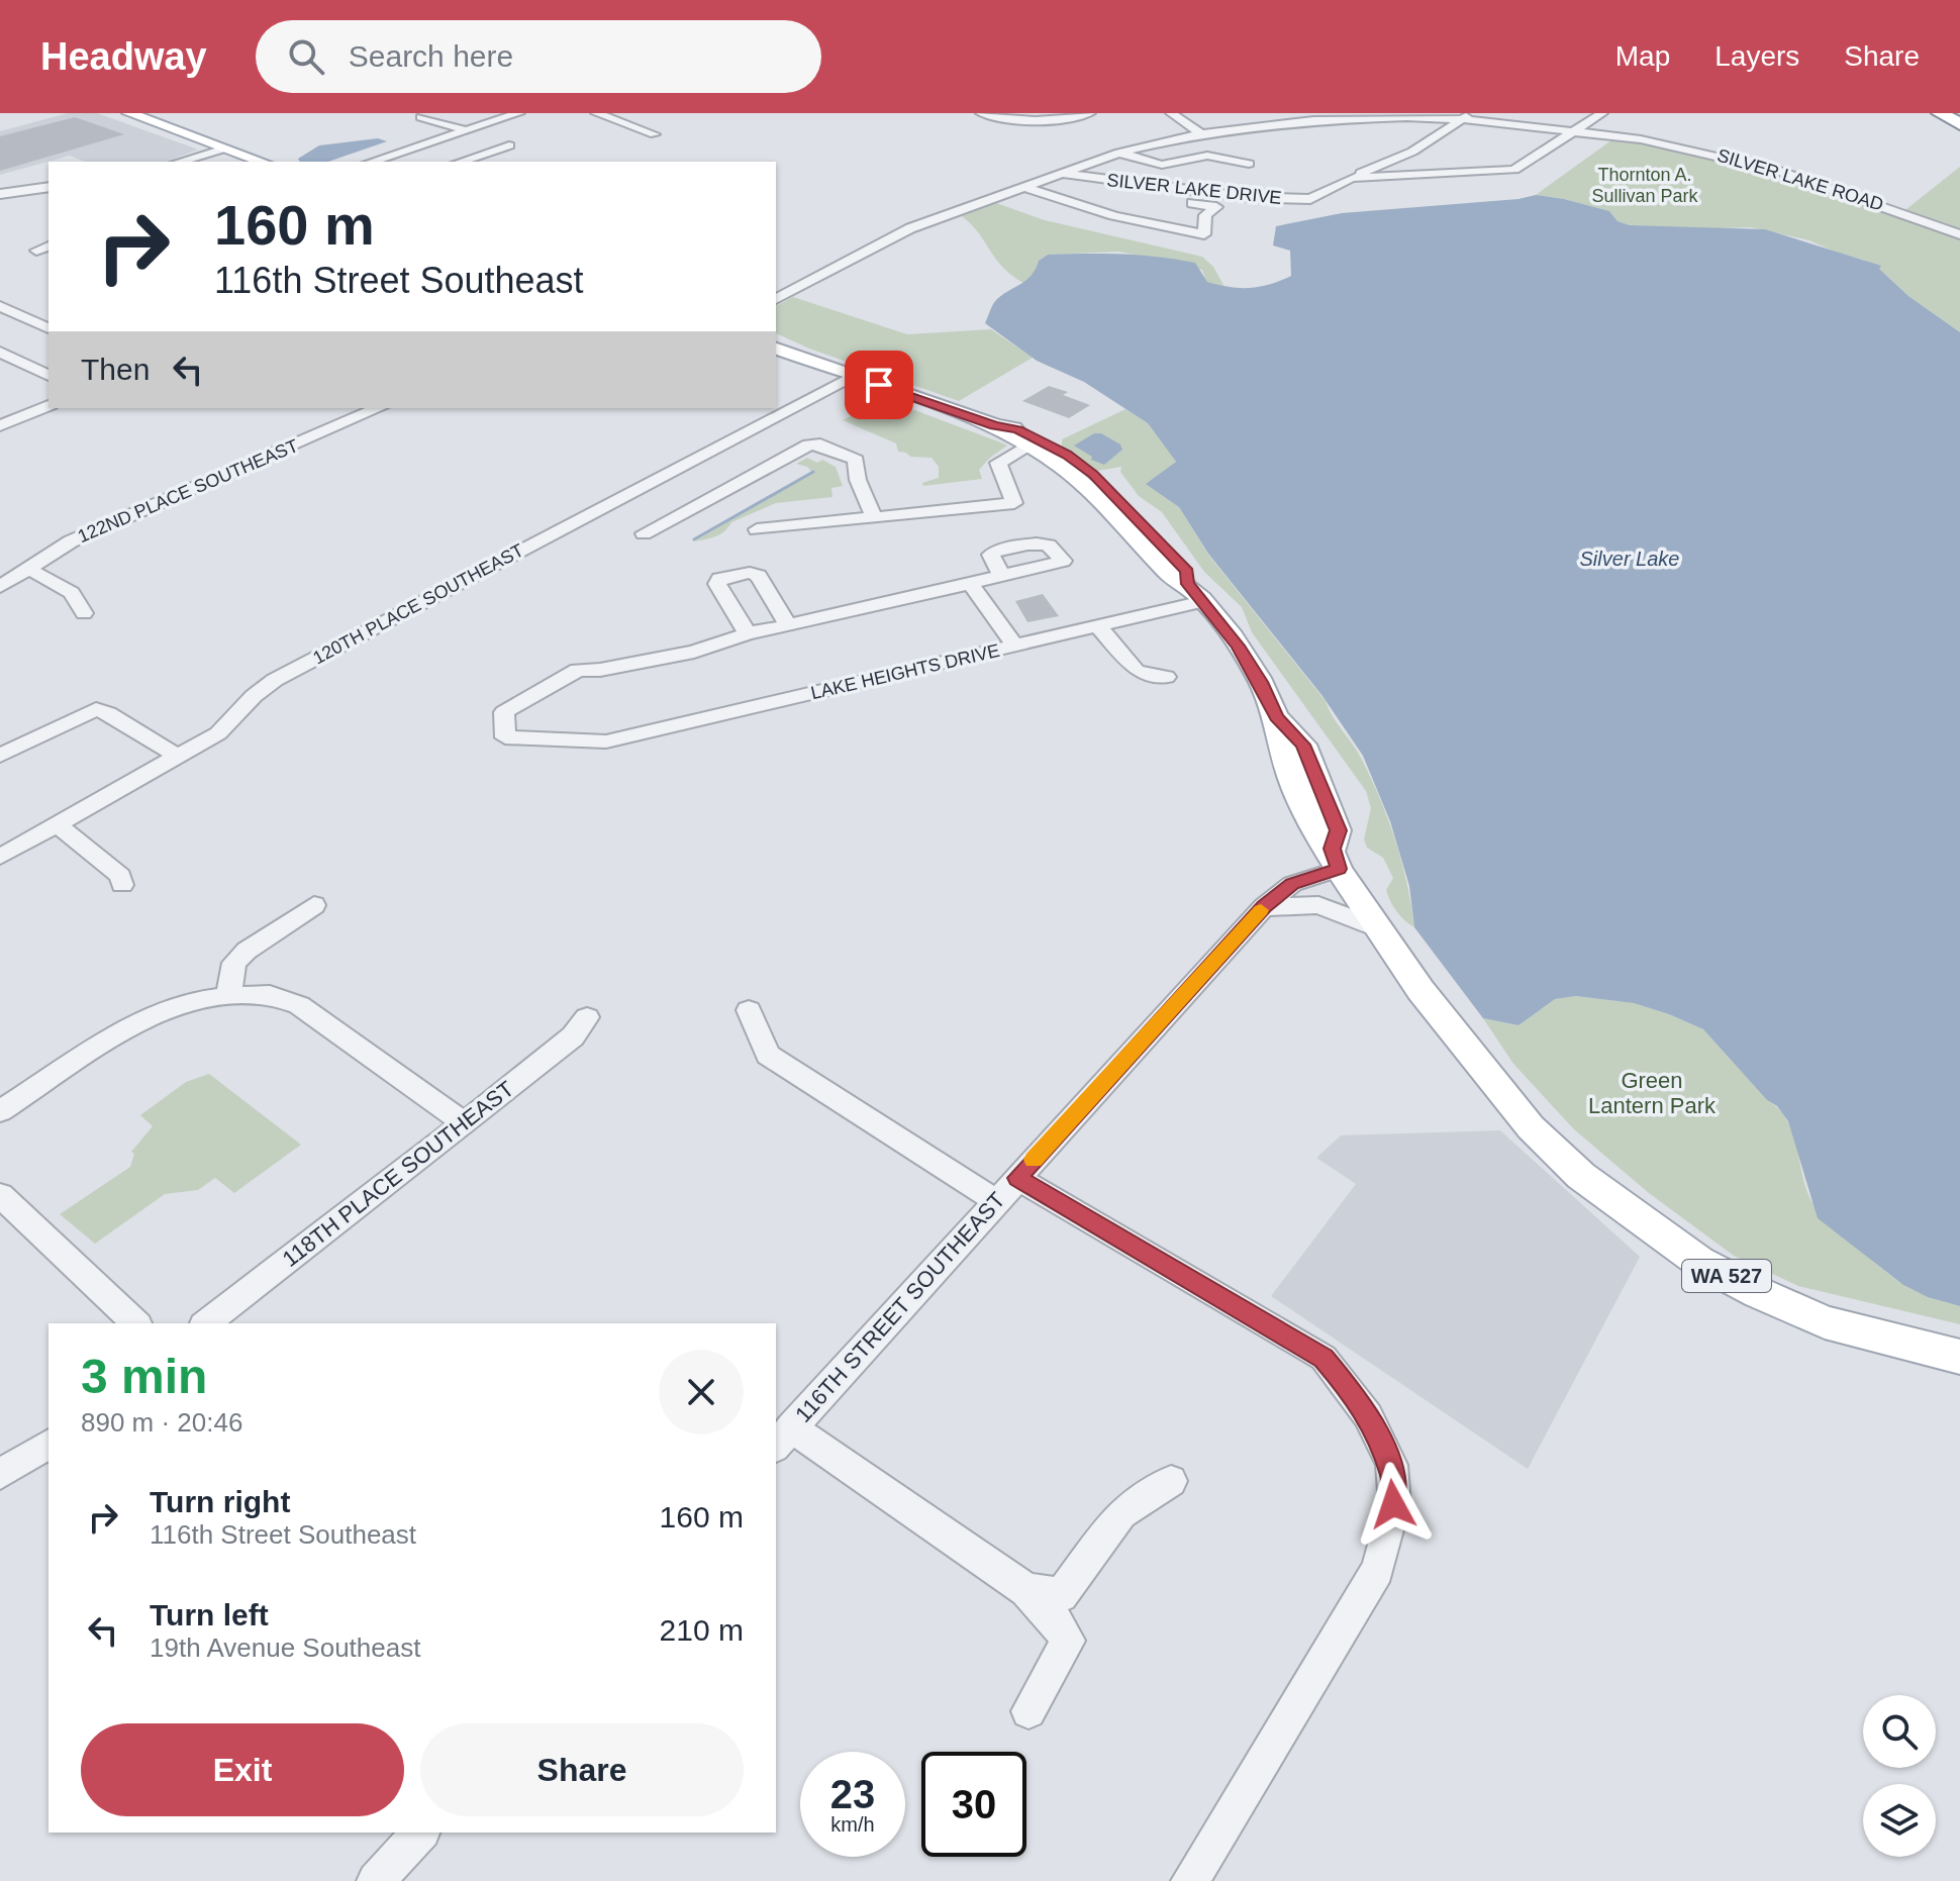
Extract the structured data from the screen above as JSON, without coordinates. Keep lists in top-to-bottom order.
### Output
{
  "streets": {
    "main road": ["WA 527"],
    "street": [
      "SILVER LAKE ROAD",
      "SILVER LAKE DRIVE",
      "122ND PLACE SOUTHEAST",
      "120TH PLACE SOUTHEAST",
      "LAKE HEIGHTS DRIVE",
      "118TH PLACE SOUTHEAST",
      "116TH STREET SOUTHEAST"
    ]
  },
  "crossings": [
    ["SILVER LAKE ROAD", "SILVER LAKE DRIVE"],
    ["120TH PLACE SOUTHEAST", "WA 527"],
    ["LAKE HEIGHTS DRIVE", "WA 527"],
    ["WA 527", "116TH STREET SOUTHEAST"]
  ],
  "water": ["Silver Lake"],
  "parks": ["Thornton A. Sullivan Park", "Green Lantern Park"],
  "page": {
    "header": "Headway",
    "search": "Search here",
    "nav": ["Map", "Layers", "Share"],
    "turn": ["160 m", "116th Street Southeast"],
    "then": "Then",
    "heading": ["3 min", "890 m · 20:46"],
    "list": [
      {
        "name": "Turn right",
        "note": "116th Street Southeast",
        "value": "160 m"
      },
      {
        "name": "Turn left",
        "note": "19th Avenue Southeast",
        "value": "210 m"
      }
    ],
    "buttons": ["Exit", "Share"],
    "speed": "23 km/h",
    "limit": "30"
  }
}
